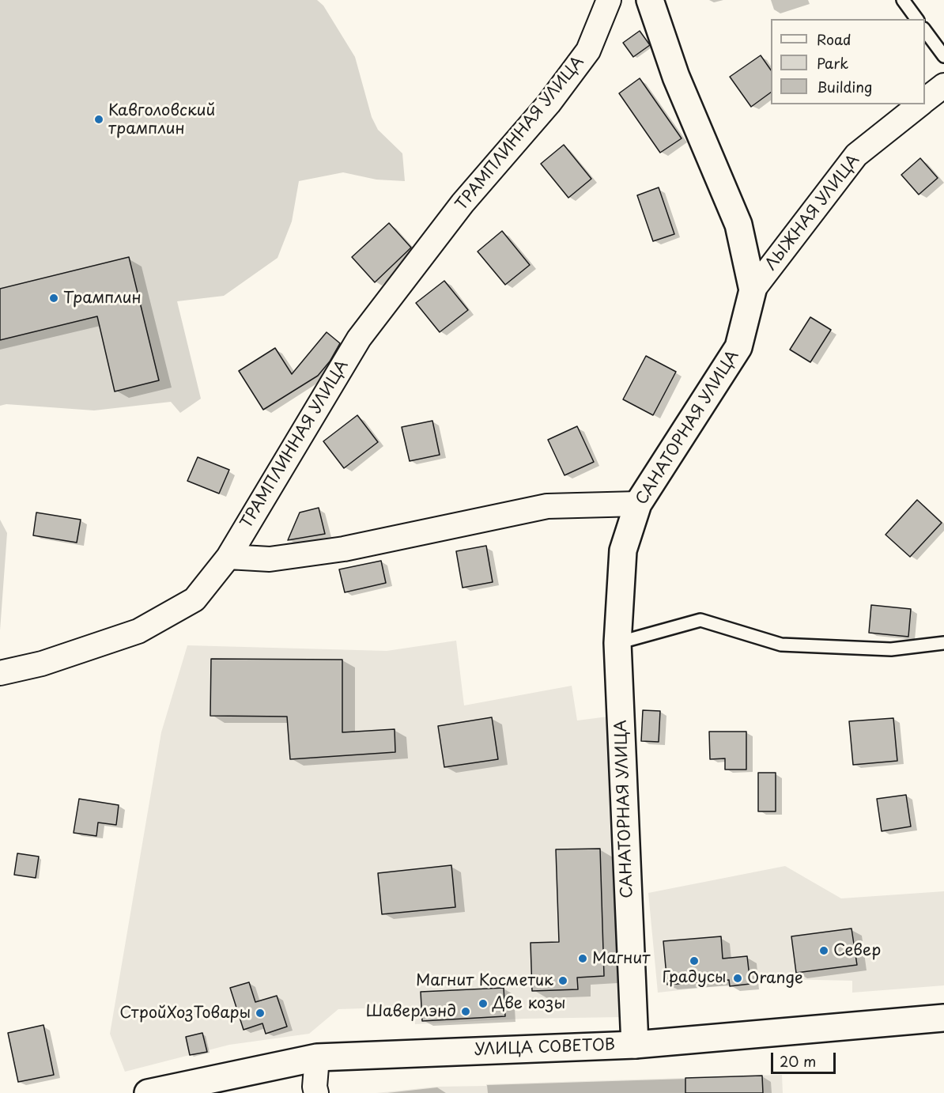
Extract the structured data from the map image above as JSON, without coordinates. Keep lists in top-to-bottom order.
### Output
{
  "streets": {
    "street": [
      "ТРАМПЛИННАЯ УЛИЦА",
      "ЛЫЖНАЯ УЛИЦА",
      "САНАТОРНАЯ УЛИЦА",
      "УЛИЦА СОВЕТОВ"
    ]
  },
  "crossings": [
    ["ЛЫЖНАЯ УЛИЦА", "САНАТОРНАЯ УЛИЦА"],
    ["САНАТОРНАЯ УЛИЦА", "УЛИЦА СОВЕТОВ"]
  ],
  "places": [
    "Кавголовский трамплин",
    "Трамплин",
    "Север",
    "Магнит",
    "Градусы",
    "Orange",
    "Магнит Косметик",
    "Две козы",
    "Шаверлэнд",
    "СтройХозТовары"
  ],
  "legend": ["Road", "Park", "Building"],
  "scale_bar": "20 m"
}
